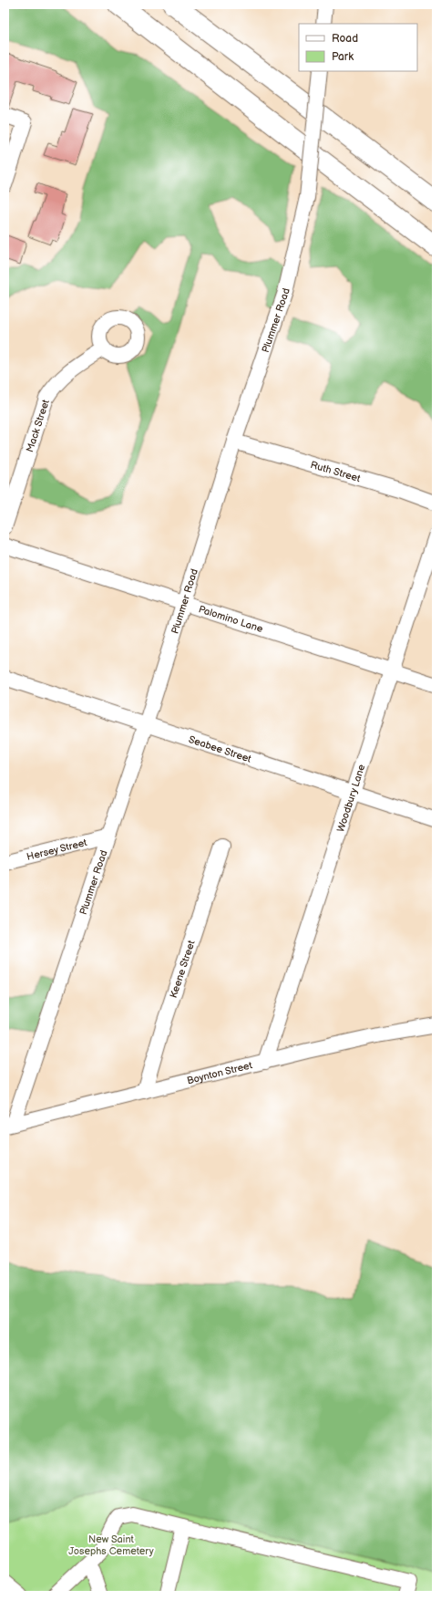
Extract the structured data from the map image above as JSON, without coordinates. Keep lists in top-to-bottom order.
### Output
{
  "streets": {
    "street": [
      "Plummer Road",
      "Mack Street",
      "Ruth Street",
      "Palomino Lane",
      "Seabee Street",
      "Woodbury Lane",
      "Hersey Street",
      "Keene Street",
      "Boynton Street"
    ]
  },
  "crossings": [
    ["Plummer Road", "Ruth Street"],
    ["Plummer Road", "Palomino Lane"],
    ["Plummer Road", "Seabee Street"],
    ["Plummer Road", "Hersey Street"],
    ["Plummer Road", "Boynton Street"],
    ["Palomino Lane", "Woodbury Lane"],
    ["Seabee Street", "Woodbury Lane"],
    ["Woodbury Lane", "Boynton Street"],
    ["Keene Street", "Boynton Street"]
  ],
  "parks": ["New Saint Josephs Cemetery"],
  "legend": ["Road", "Park"]
}
